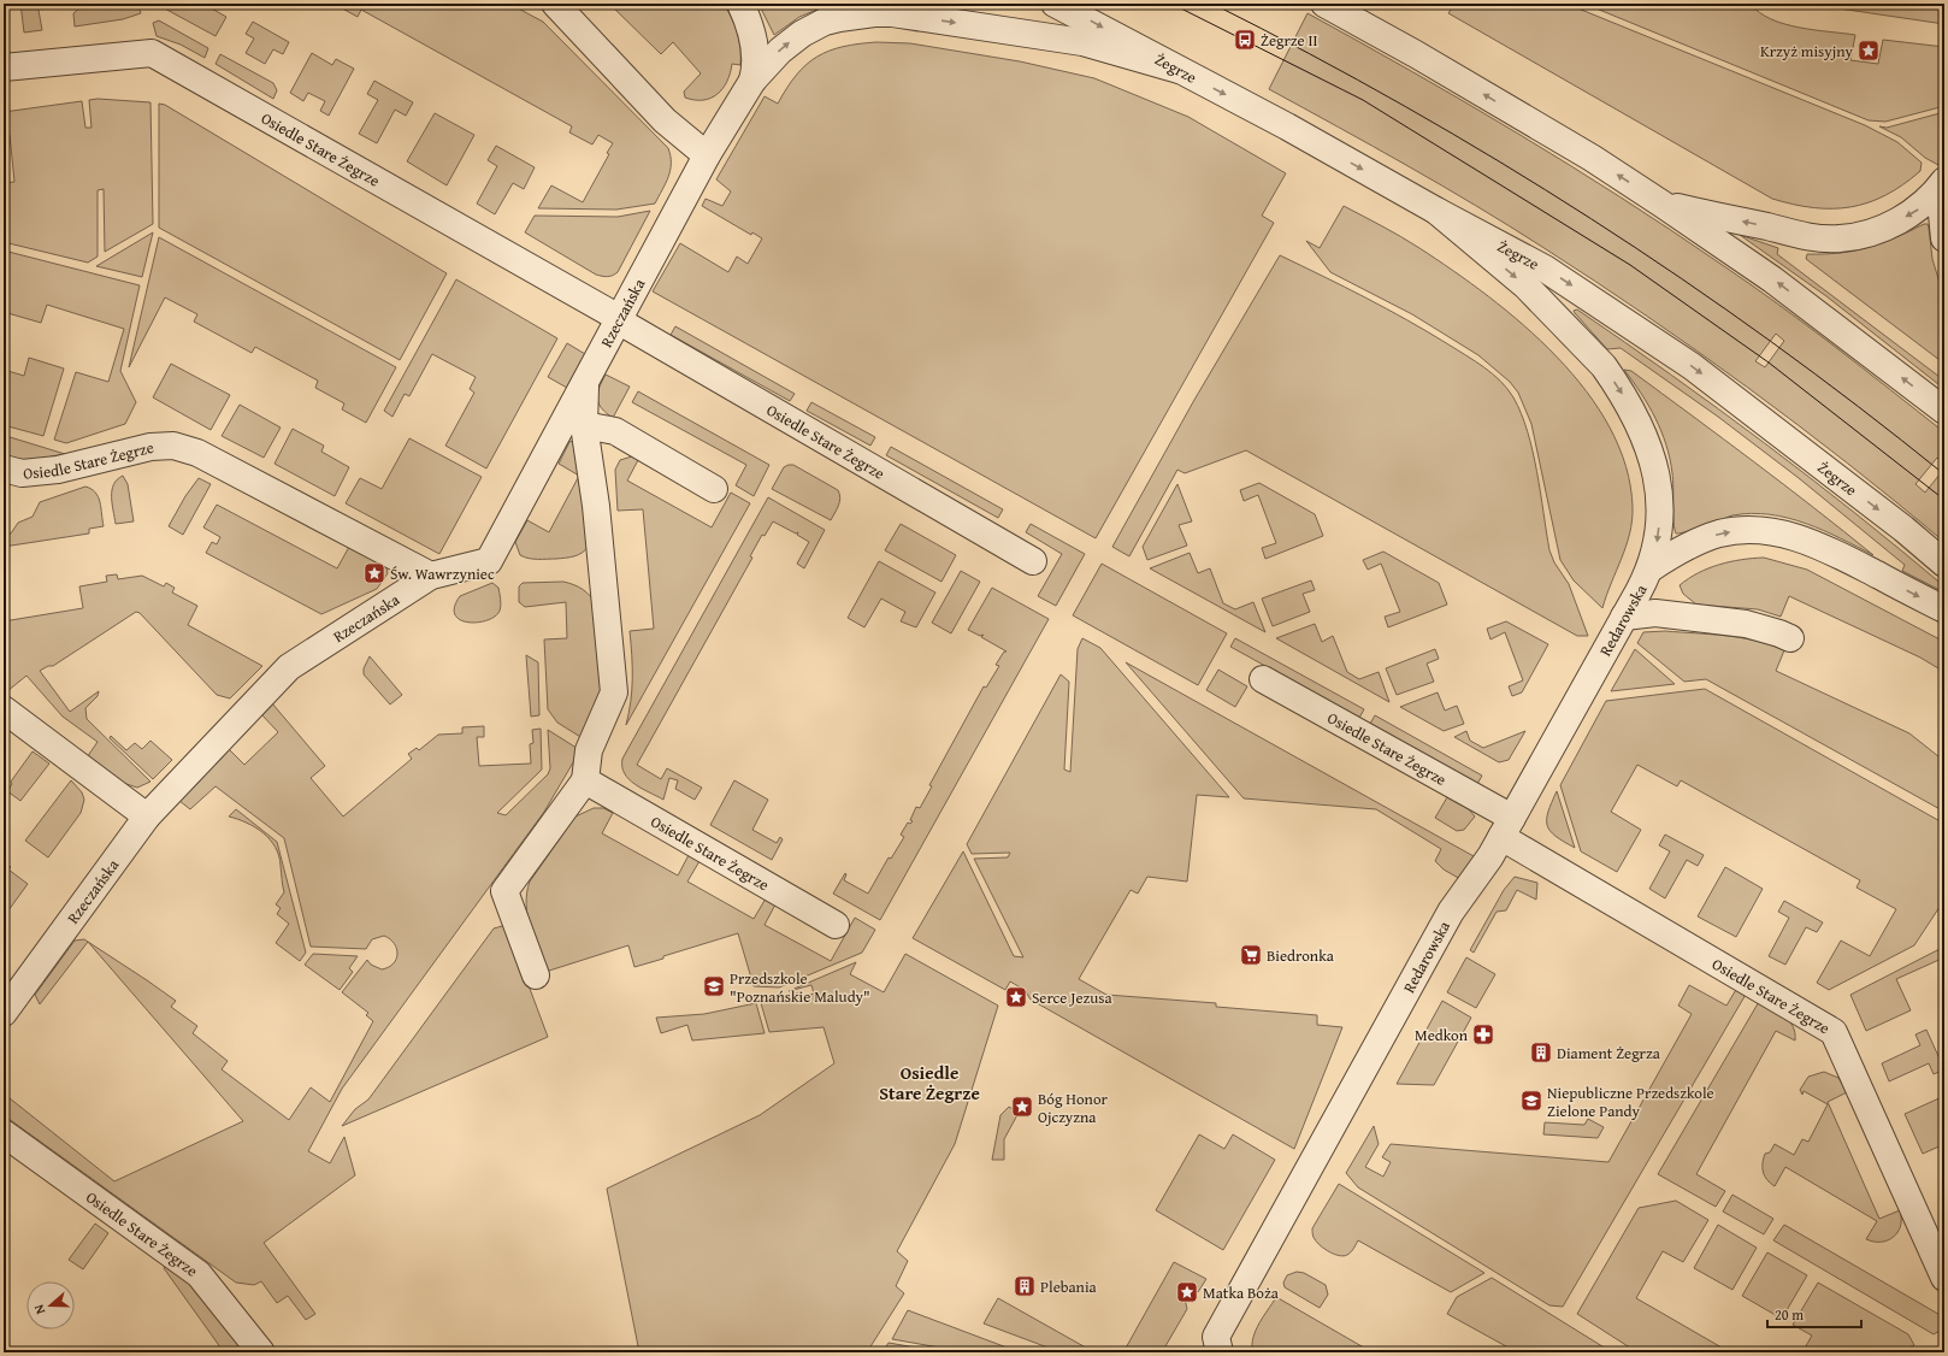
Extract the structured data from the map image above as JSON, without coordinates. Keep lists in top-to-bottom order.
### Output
{
  "streets": {
    "street": [
      "Żegrze",
      "Osiedle Stare Żegrze",
      "Rzeczańska",
      "Redarowska"
    ]
  },
  "crossings": [
    ["Osiedle Stare Żegrze", "Rzeczańska"],
    ["Osiedle Stare Żegrze", "Redarowska"]
  ],
  "districts": ["Osiedle Stare Żegrze"],
  "places": {
    "bus stop": ["Żegrze II"],
    "place": [
      "Krzyż misyjny",
      "Św. Wawrzyniec",
      "Serce Jezusa",
      "Bóg Honor Ojczyzna",
      "Matka Boża"
    ],
    "supermarket": ["Biedronka"],
    "school or university": ["Przedszkole \"Poznańskie Maludy\"", "Niepubliczne Przedszkole Zielone Pandy"],
    "pharmacy": ["Medkon"],
    "building": ["Diament Żegrza", "Plebania"]
  },
  "scale_bar": "20 m",
  "north": "left"
}
